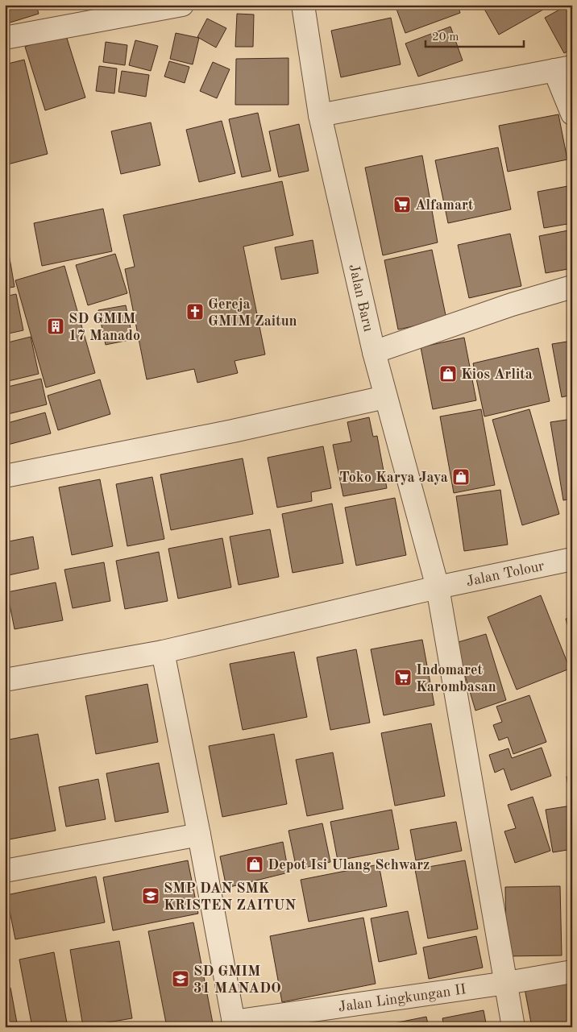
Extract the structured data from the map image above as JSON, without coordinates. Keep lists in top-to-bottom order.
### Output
{
  "streets": {
    "street": ["Jalan Baru", "Jalan Tolour", "Jalan Lingkungan II"]
  },
  "crossings": [
    ["Jalan Baru", "Jalan Tolour"],
    ["Jalan Baru", "Jalan Lingkungan II"]
  ],
  "places": {
    "supermarket": ["Alfamart", "Indomaret Karombasan"],
    "church": ["Gereja GMIM Zaitun"],
    "building": ["SD GMIM 17 Manado"],
    "shop": ["Kios Arlita", "Toko Karya Jaya", "Depot Isi Ulang Schwarz"],
    "school or university": ["SMP DAN SMK KRISTEN ZAITUN", "SD GMIM 31 MANADO"]
  },
  "scale_bar": "20 m"
}
